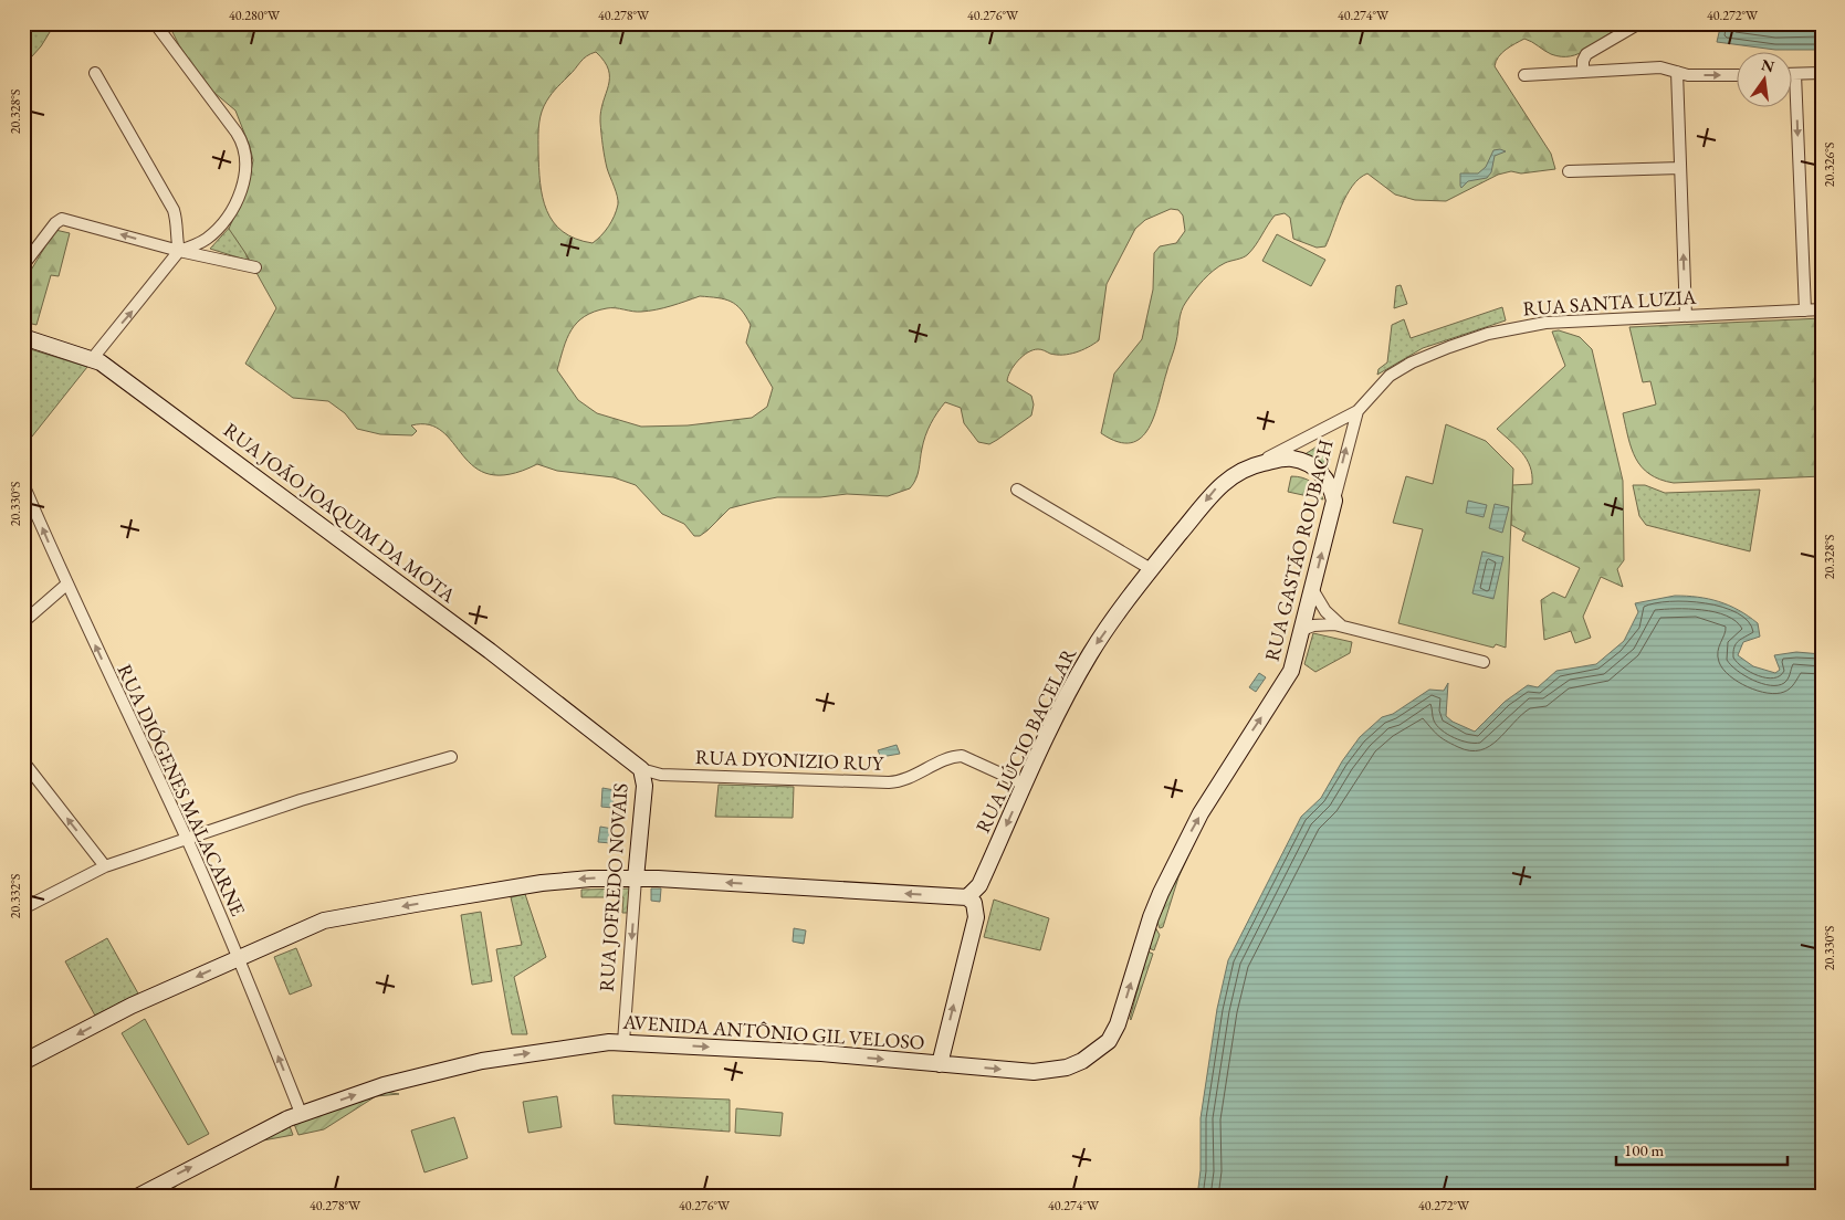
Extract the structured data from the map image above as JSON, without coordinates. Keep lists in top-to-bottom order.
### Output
{
  "streets": {
    "street": [
      "RUA SANTA LUZIA",
      "RUA JOÃO JOAQUIM DA MOTA",
      "RUA GASTÃO ROUBACH",
      "RUA LÚCIO BACELAR",
      "RUA DYONIZIO RUY",
      "RUA DIÓGENES MALACARNE",
      "RUA JOFREDO NOVAIS",
      "AVENIDA ANTÔNIO GIL VELOSO"
    ]
  },
  "crossings": [
    ["RUA SANTA LUZIA", "RUA GASTÃO ROUBACH"],
    ["RUA SANTA LUZIA", "RUA LÚCIO BACELAR"],
    ["RUA JOÃO JOAQUIM DA MOTA", "RUA DYONIZIO RUY"],
    ["RUA JOÃO JOAQUIM DA MOTA", "RUA JOFREDO NOVAIS"],
    ["RUA GASTÃO ROUBACH", "RUA LÚCIO BACELAR"],
    ["RUA GASTÃO ROUBACH", "AVENIDA ANTÔNIO GIL VELOSO"],
    ["RUA LÚCIO BACELAR", "RUA DYONIZIO RUY"],
    ["RUA DYONIZIO RUY", "RUA JOFREDO NOVAIS"],
    ["RUA DIÓGENES MALACARNE", "AVENIDA ANTÔNIO GIL VELOSO"],
    ["RUA JOFREDO NOVAIS", "AVENIDA ANTÔNIO GIL VELOSO"]
  ],
  "one_way": [
    "RUA GASTÃO ROUBACH",
    "RUA LÚCIO BACELAR",
    "RUA DIÓGENES MALACARNE",
    "RUA JOFREDO NOVAIS",
    "AVENIDA ANTÔNIO GIL VELOSO"
  ],
  "scale_bar": "100 m",
  "north": "top",
  "coordinates": [
    "40.280°W",
    "40.278°W",
    "40.276°W",
    "40.274°W",
    "40.272°W",
    "20.328°S",
    "20.326°S",
    "20.330°S",
    "20.332°S"
  ]
}
